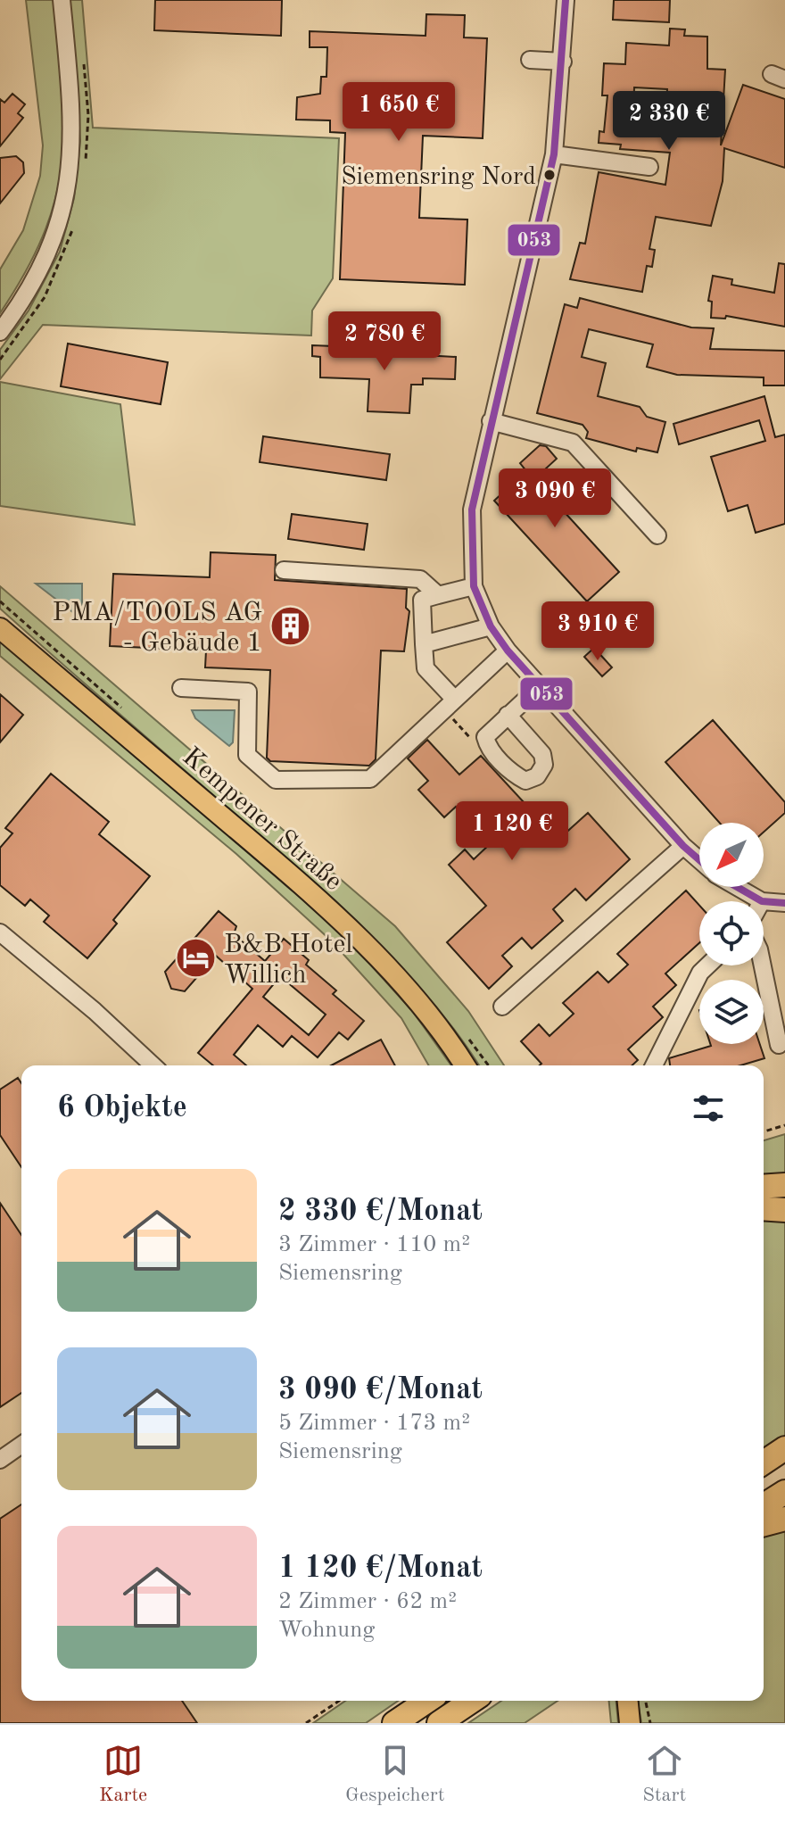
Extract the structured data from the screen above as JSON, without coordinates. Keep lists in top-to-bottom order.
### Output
{
  "streets": {
    "main road": ["Kempener Straße"]
  },
  "places": {
    "other": ["Siemensring Nord"],
    "building": ["PMA/TOOLS AG - Gebäude 1"],
    "hotel": ["B&B Hotel Willich"]
  },
  "lines": ["transit line 053"],
  "north": "bottom left",
  "page": {
    "price": [
      "1 650 €",
      "2 330 €",
      "2 780 €",
      "3 090 €",
      "3 910 €",
      "1 120 €"
    ],
    "heading": "6 Objekte",
    "list": [
      {
        "name": "2 330 €/Monat",
        "note": "3 Zimmer · 110 m² · Siemensring"
      },
      {
        "name": "3 090 €/Monat",
        "note": "5 Zimmer · 173 m² · Siemensring"
      },
      {
        "name": "1 120 €/Monat",
        "note": "2 Zimmer · 62 m² · Wohnung"
      }
    ],
    "tabs": ["Karte", "Gespeichert", "Start"]
  }
}
